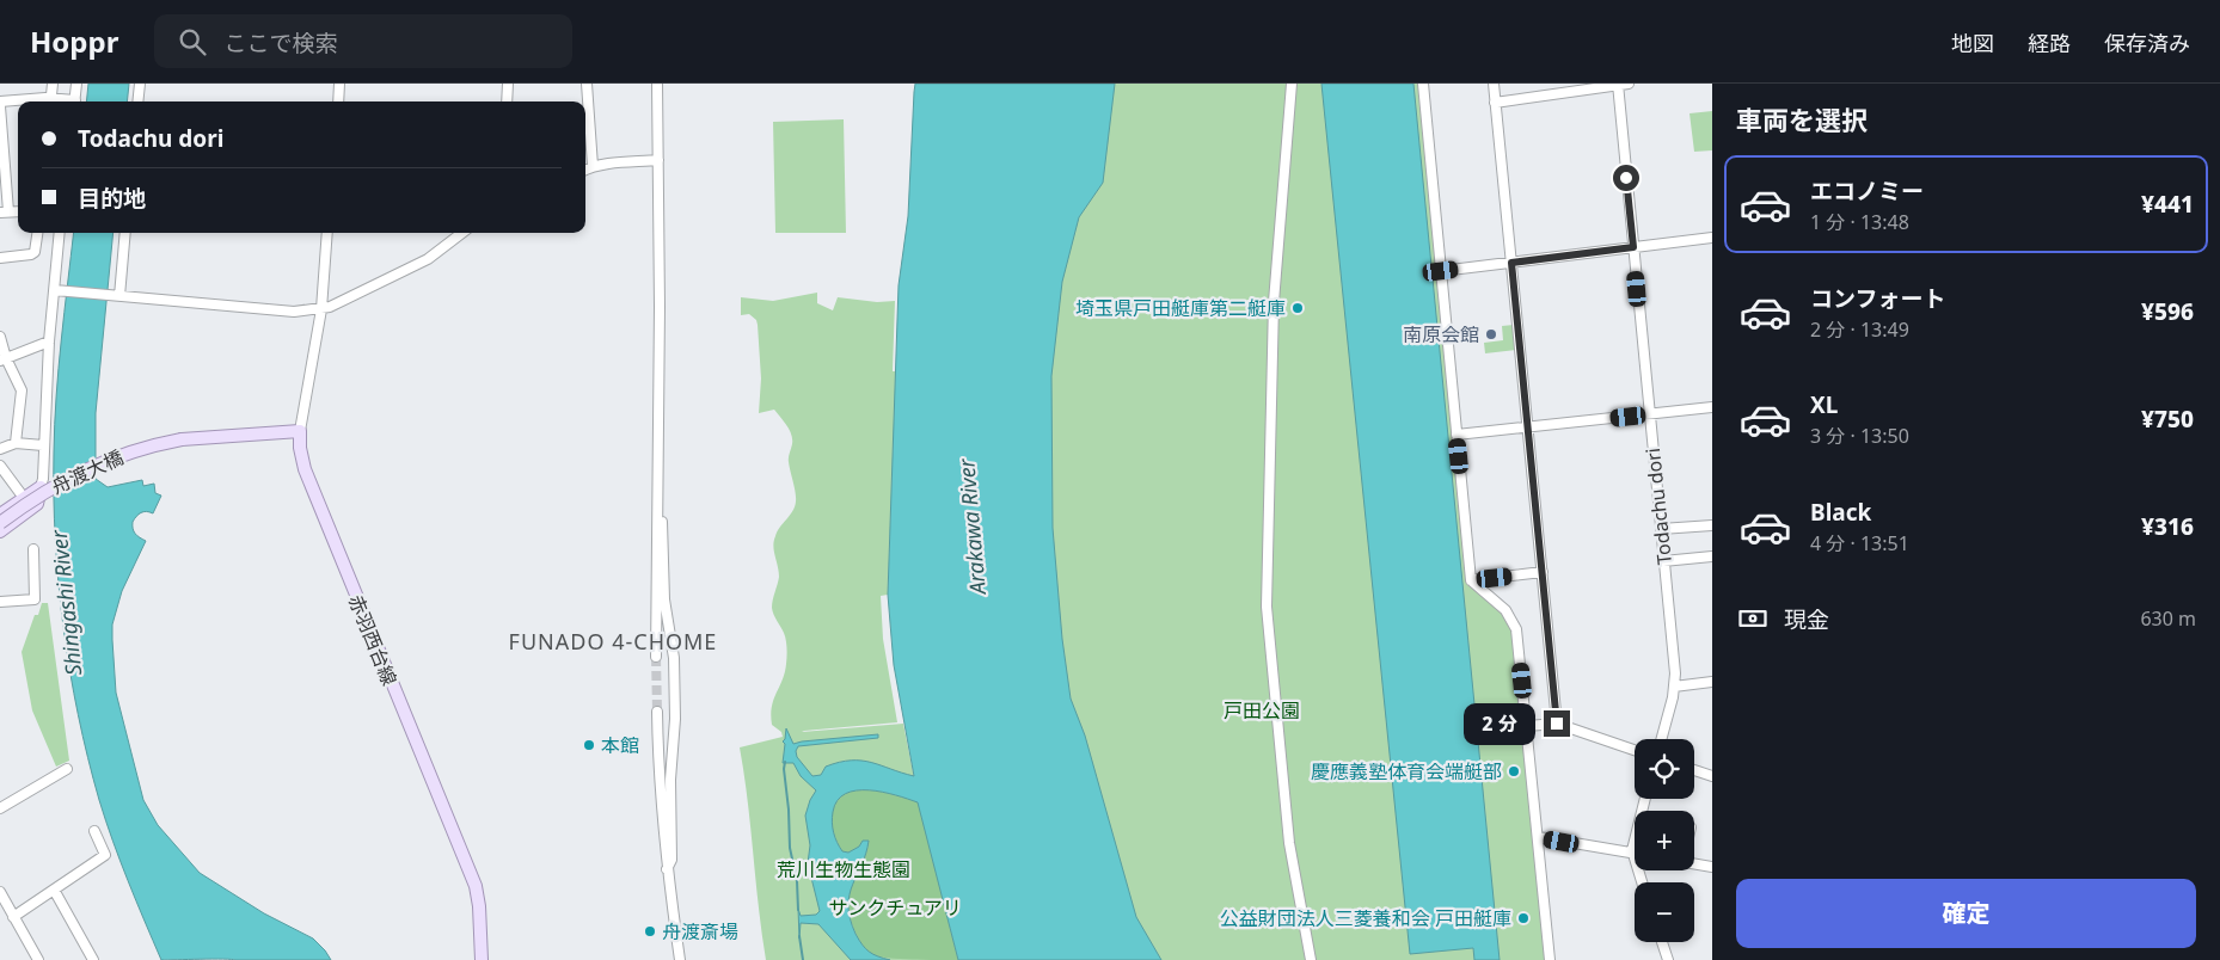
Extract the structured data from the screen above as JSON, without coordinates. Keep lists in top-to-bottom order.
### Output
{
  "streets": {
    "main road": ["舟渡大橋", "赤羽西台線"],
    "street": ["Todachu dori"]
  },
  "crossings": [
    ["舟渡大橋", "赤羽西台線"]
  ],
  "districts": ["FUNADO 4-CHOME"],
  "water": ["Arakawa River", "Shingashi River"],
  "parks": ["戸田公園", "荒川生物生態園", "サンクチュアリ"],
  "places": [
    "埼玉県戸田艇庫第二艇庫",
    "南原会館",
    "本館",
    "慶應義塾体育会端艇部",
    "公益財団法人三菱養和会 戸田艇庫",
    "舟渡斎場"
  ],
  "page": {
    "header": "Hoppr",
    "search": "ここで検索",
    "nav": ["地図", "経路", "保存済み"],
    "heading": "車両を選択",
    "banner": ["Todachu dori", "目的地"],
    "list": [
      {
        "name": "エコノミー",
        "note": "1 分 · 13:48",
        "value": "¥441"
      },
      {
        "name": "コンフォート",
        "note": "2 分 · 13:49",
        "value": "¥596"
      },
      {
        "name": "XL",
        "note": "3 分 · 13:50",
        "value": "¥750"
      },
      {
        "name": "Black",
        "note": "4 分 · 13:51",
        "value": "¥316"
      }
    ],
    "pay": ["現金", "630 m"],
    "bubble": "2 分",
    "map_buttons": ["+", "−"],
    "buttons": "確定"
  }
}
